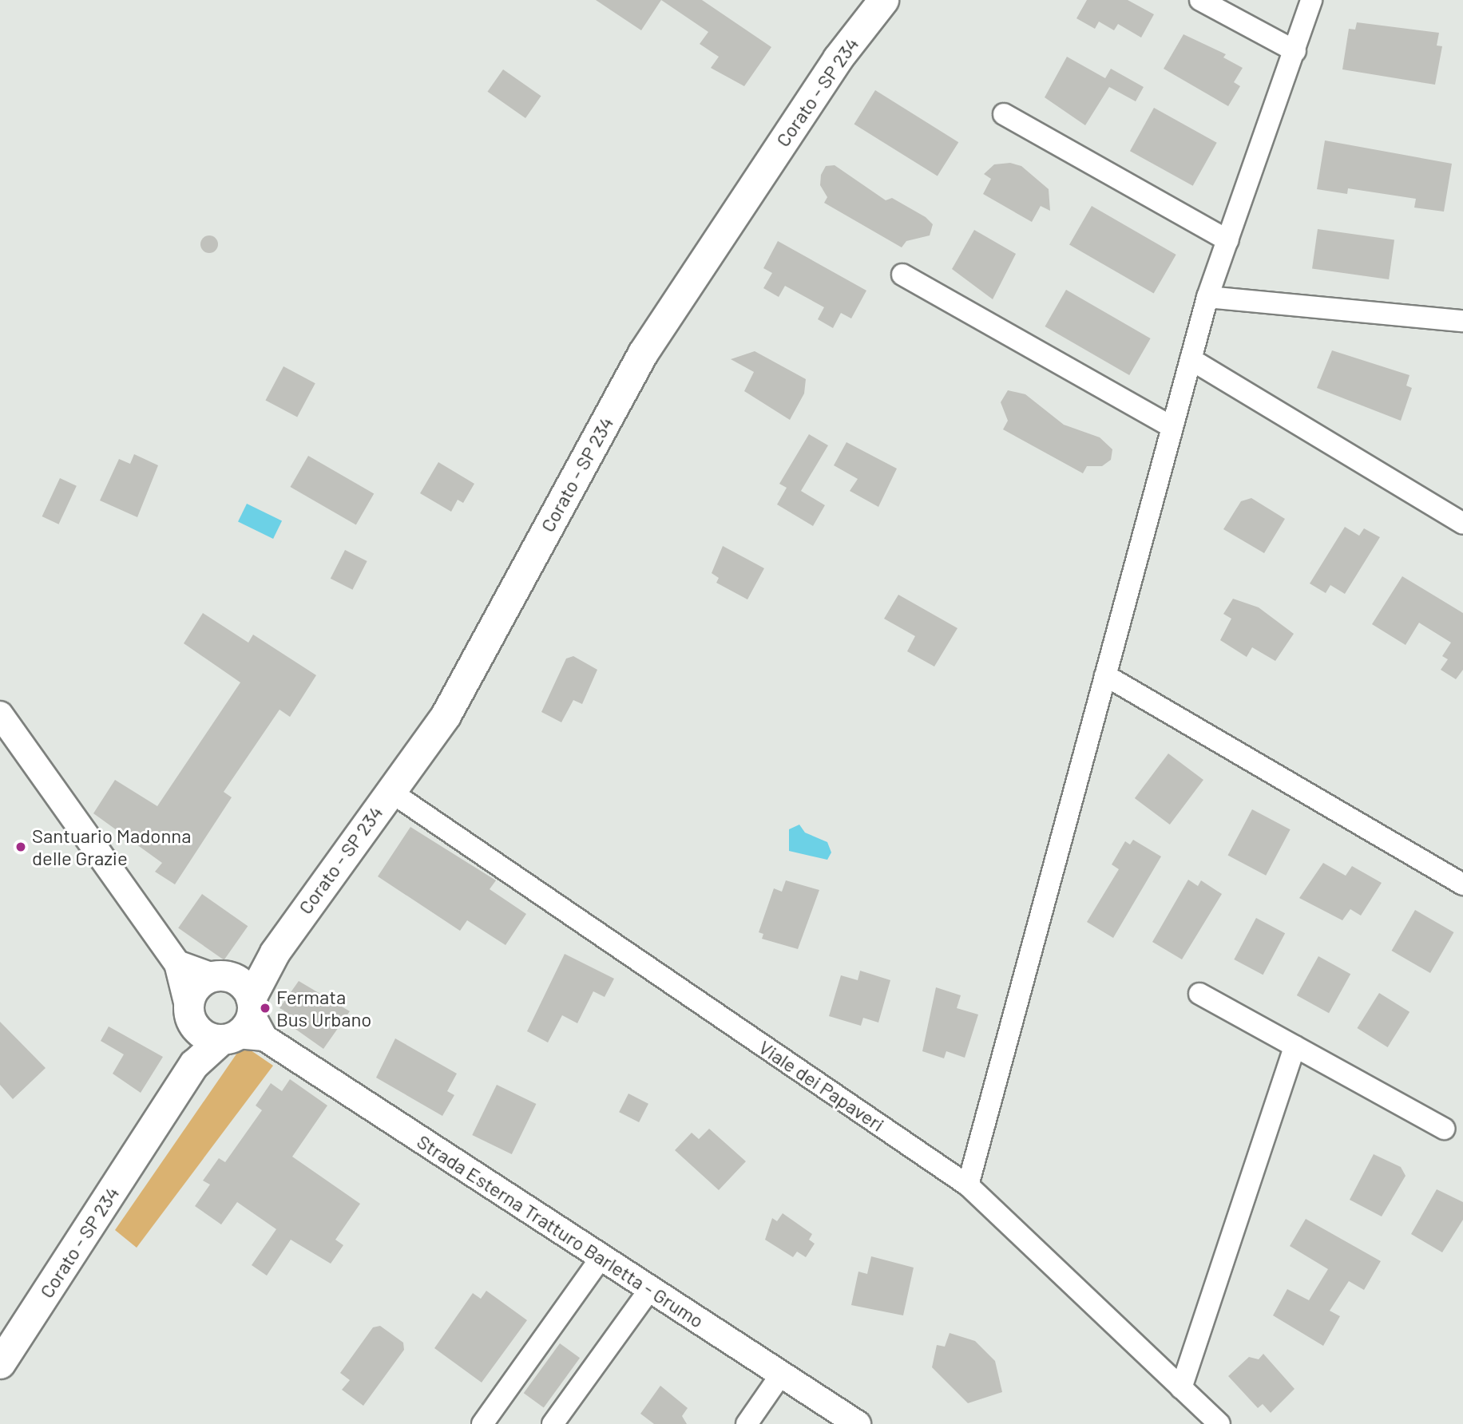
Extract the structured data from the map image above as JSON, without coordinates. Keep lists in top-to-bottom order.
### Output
{
  "streets": {
    "main road": ["Corato - SP 234"],
    "street": ["Viale dei Papaveri", "Strada Esterna Tratturo Barletta - Grumo"]
  },
  "crossings": [
    ["Corato - SP 234", "Viale dei Papaveri"],
    ["Corato - SP 234", "Strada Esterna Tratturo Barletta - Grumo"]
  ],
  "places": ["Santuario Madonna delle Grazie", "Fermata Bus Urbano"]
}
